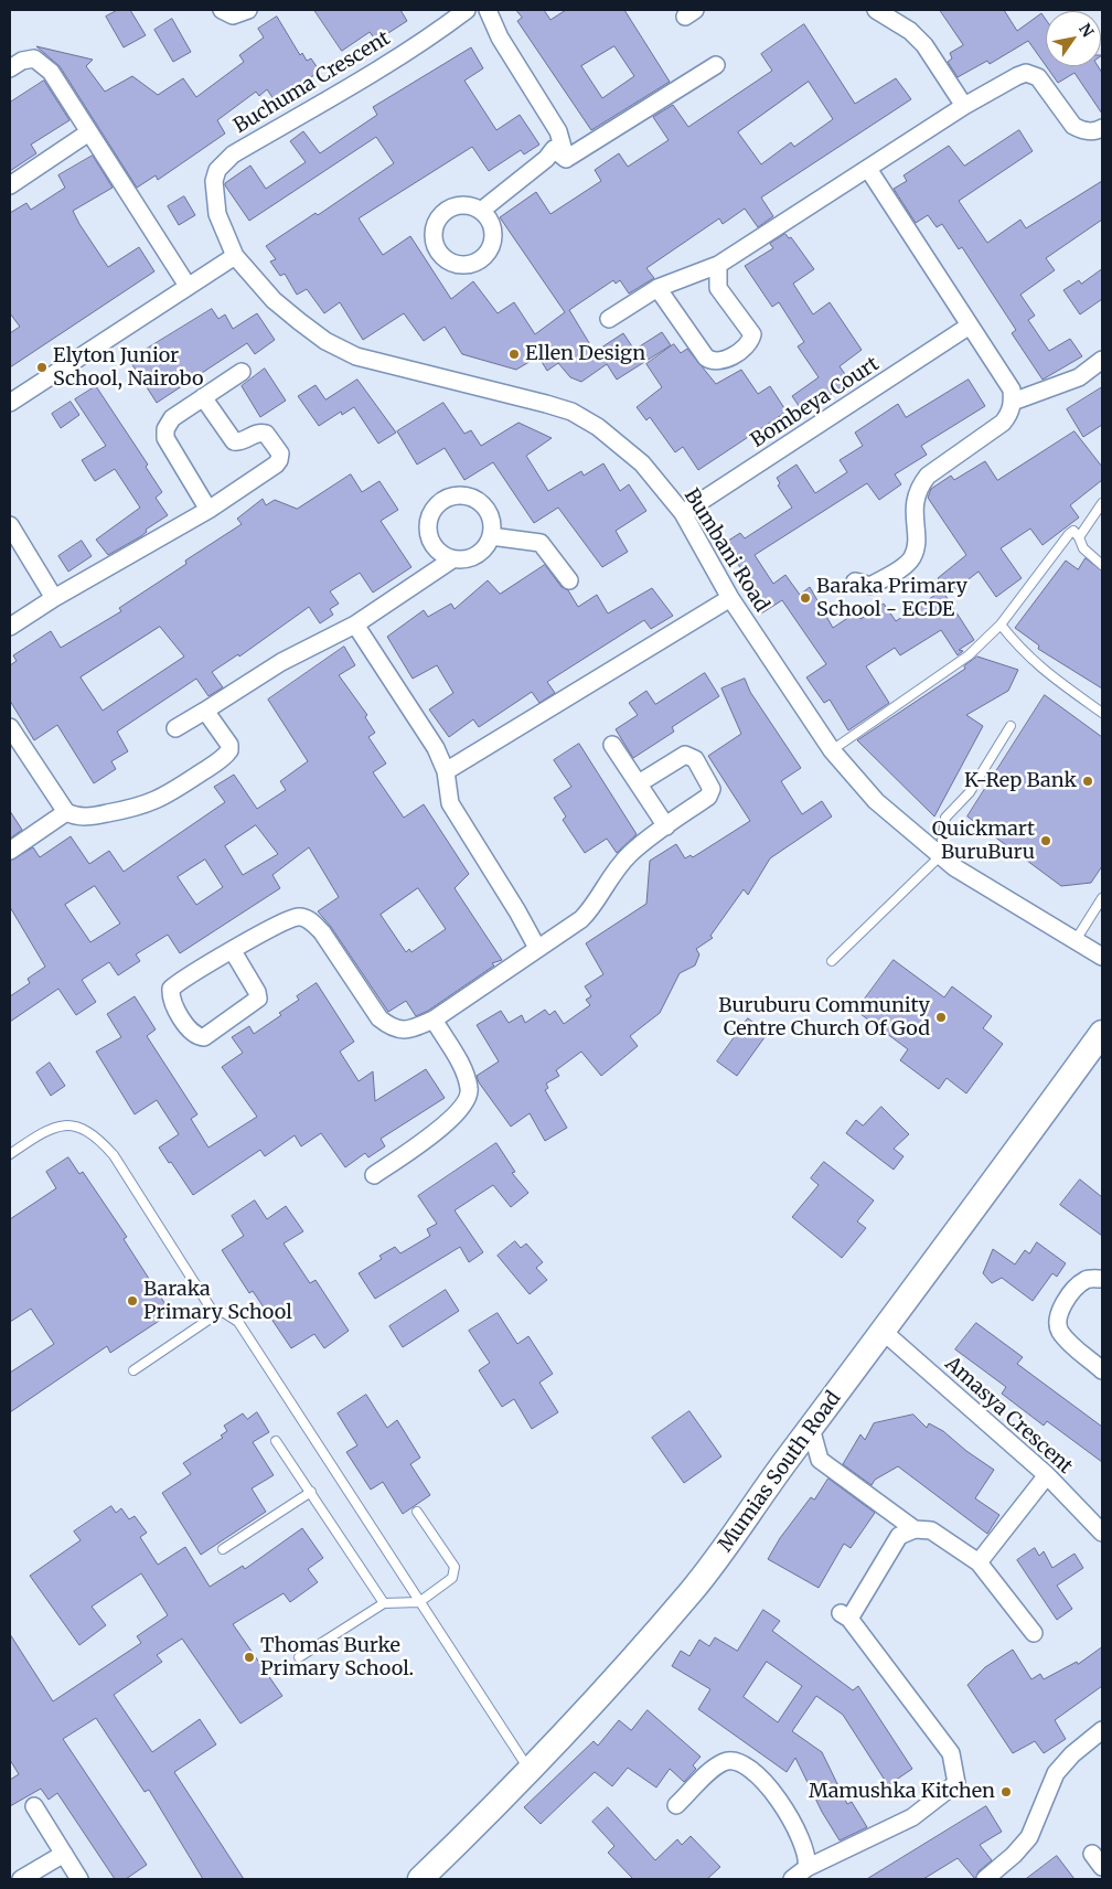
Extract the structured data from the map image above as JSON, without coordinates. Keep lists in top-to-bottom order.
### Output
{
  "streets": {
    "main road": ["Mumias South Road"],
    "street": [
      "Buchuma Crescent",
      "Bombeya Court",
      "Bumbani Road",
      "Amasya Crescent"
    ]
  },
  "crossings": [
    ["Buchuma Crescent", "Bumbani Road"],
    ["Bombeya Court", "Bumbani Road"],
    ["Amasya Crescent", "Mumias South Road"]
  ],
  "places": [
    "Ellen Design",
    "Elyton Junior School, Nairobo",
    "Baraka Primary School - ECDE",
    "K-Rep Bank",
    "Quickmart BuruBuru",
    "Buruburu Community Centre Church Of God",
    "Baraka Primary School",
    "Thomas Burke Primary School.",
    "Mamushka Kitchen"
  ],
  "north": "top right"
}
